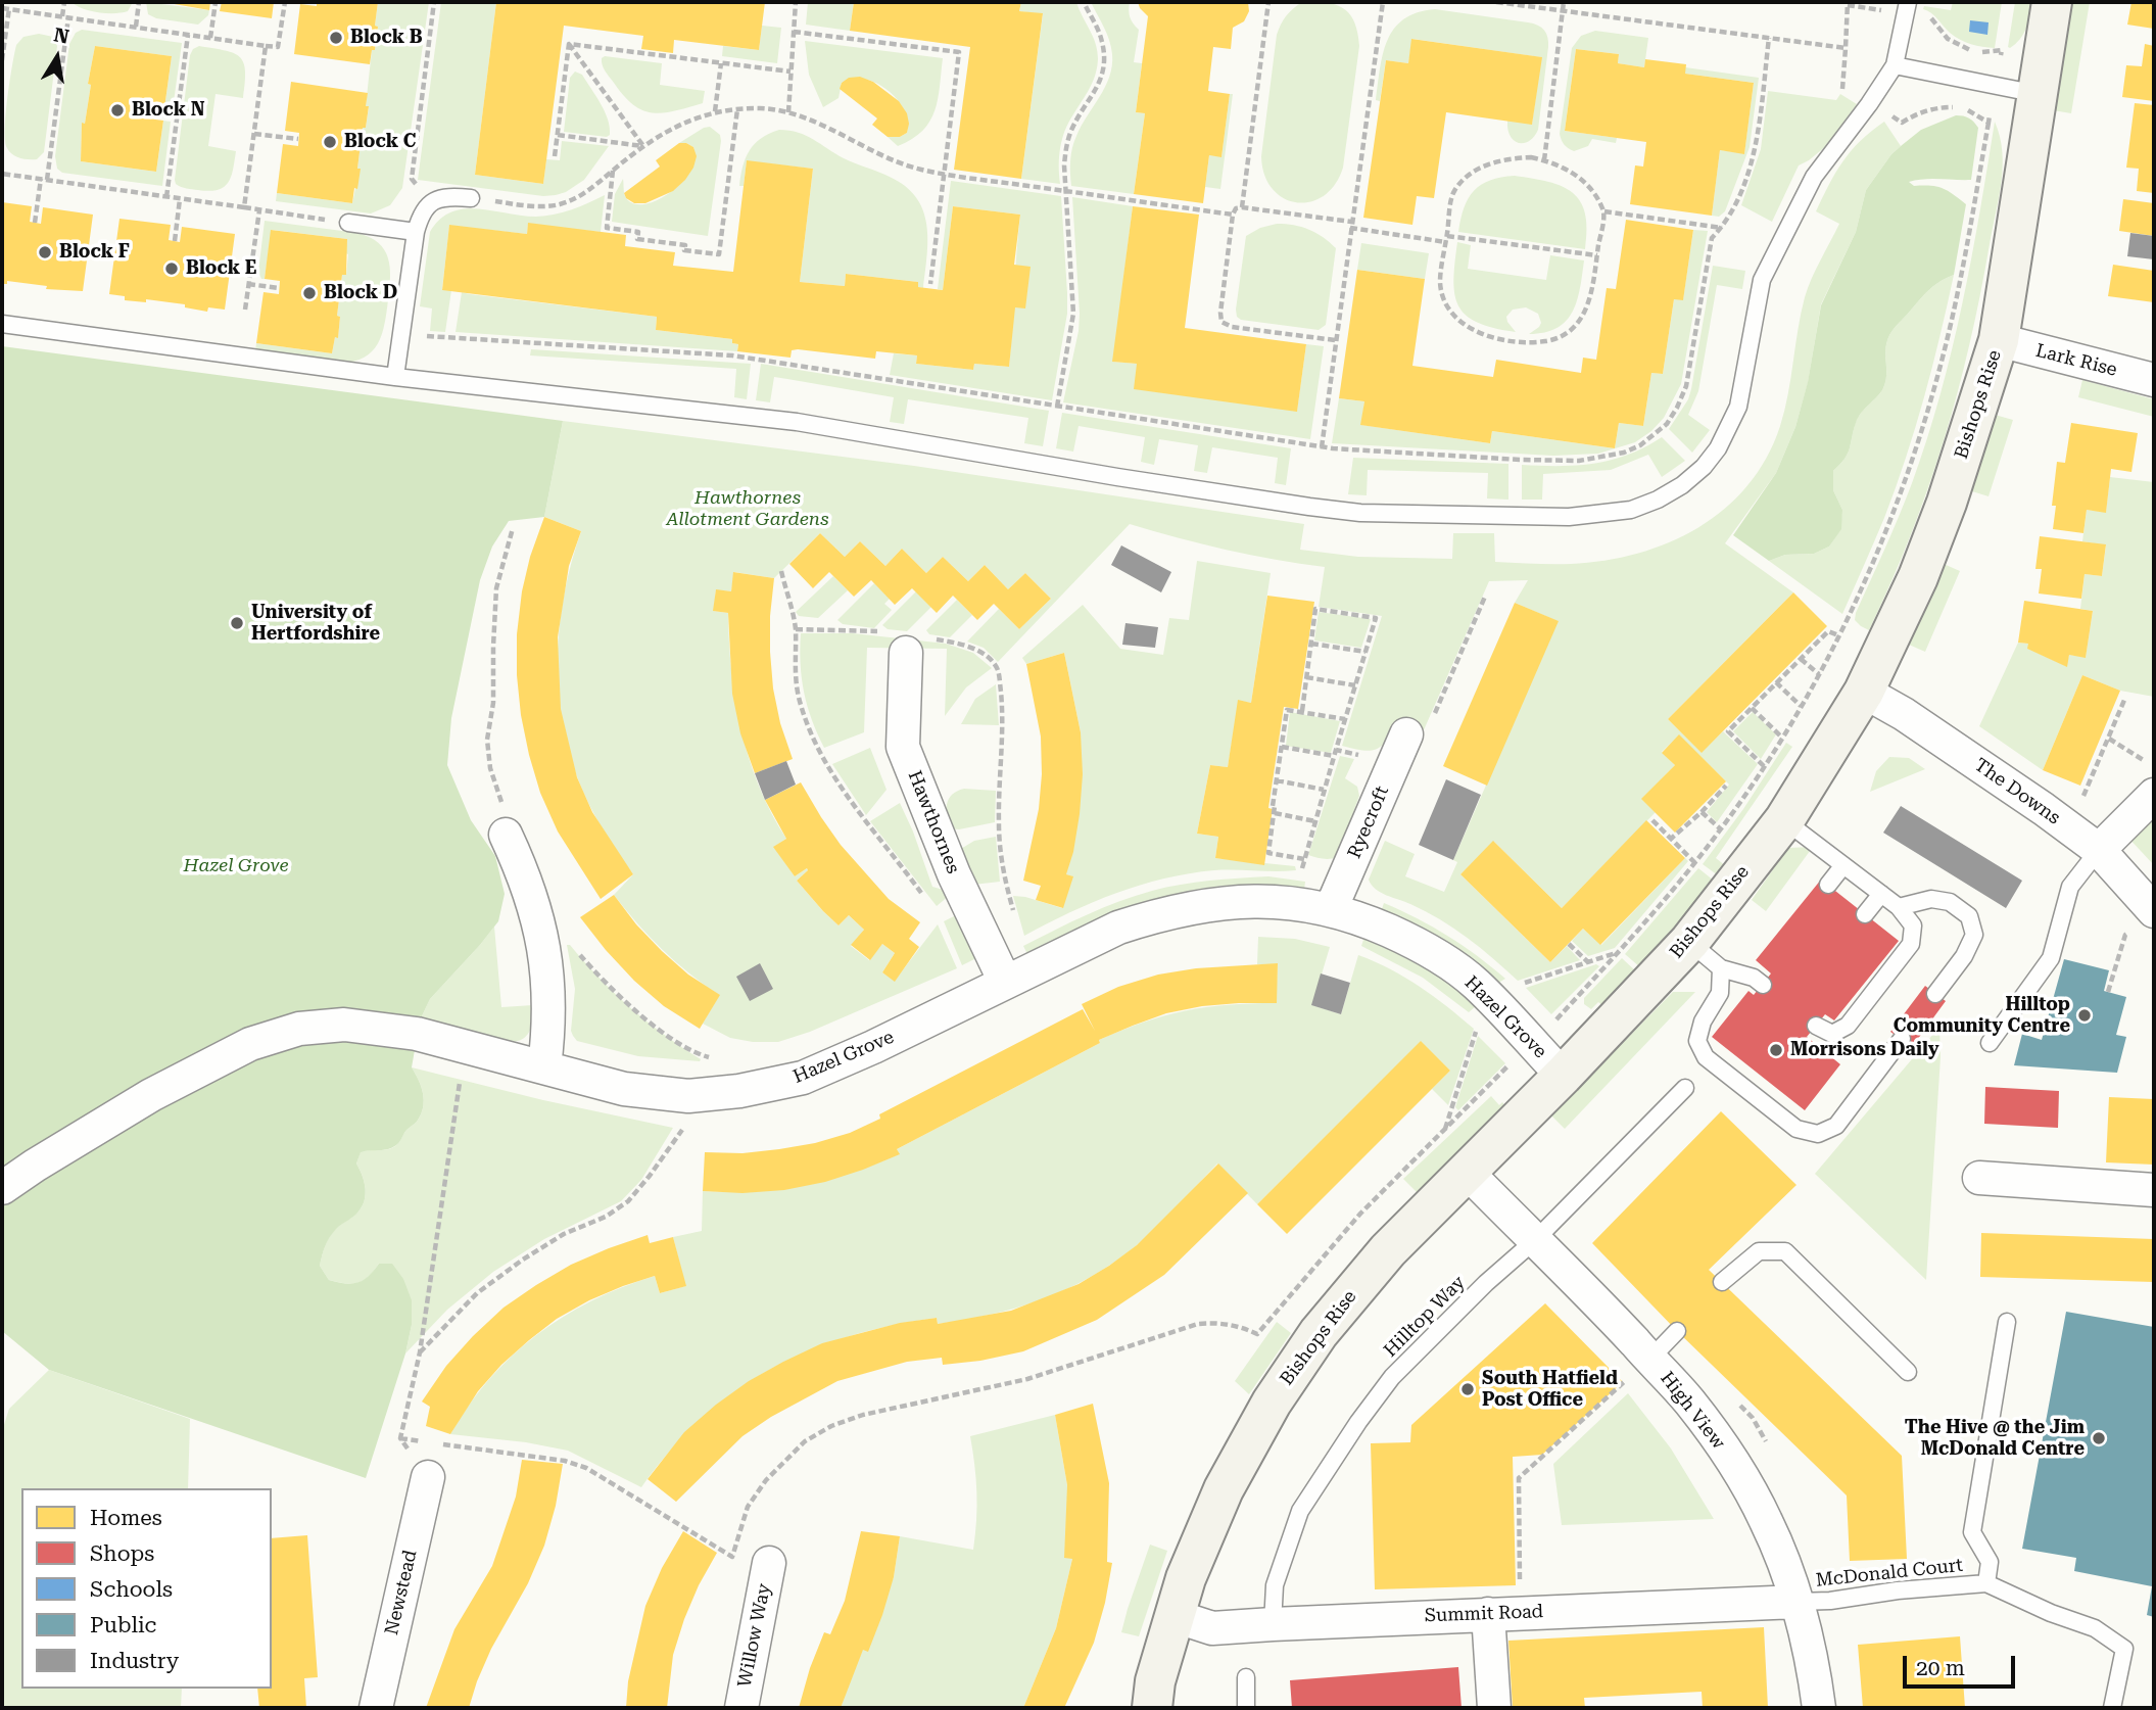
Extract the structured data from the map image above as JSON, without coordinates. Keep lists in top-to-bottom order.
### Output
{
  "streets": {
    "street": [
      "Lark Rise",
      "Bishops Rise",
      "The Downs",
      "Hawthornes",
      "Ryecroft",
      "Hazel Grove",
      "High View",
      "Newstead",
      "Summit Road",
      "Willow Way"
    ],
    "lane": ["Hilltop Way", "McDonald Court"]
  },
  "crossings": [
    ["Lark Rise", "Bishops Rise"],
    ["Bishops Rise", "The Downs"],
    ["Bishops Rise", "Hazel Grove"],
    ["Bishops Rise", "High View"],
    ["Bishops Rise", "Summit Road"],
    ["Hawthornes", "Hazel Grove"],
    ["Ryecroft", "Hazel Grove"],
    ["Hilltop Way", "High View"],
    ["Hilltop Way", "Summit Road"],
    ["High View", "McDonald Court"],
    ["High View", "Summit Road"],
    ["McDonald Court", "Summit Road"]
  ],
  "parks": ["Hawthornes Allotment Gardens", "Hazel Grove"],
  "places": [
    "Block B",
    "Block N",
    "Block C",
    "Block F",
    "Block E",
    "Block D",
    "University of Hertfordshire",
    "Hilltop Community Centre",
    "Morrisons Daily",
    "South Hatfield Post Office",
    "The Hive @ the Jim McDonald Centre"
  ],
  "legend": [
    "Homes",
    "Shops",
    "Schools",
    "Public",
    "Industry"
  ],
  "scale_bar": "20 m",
  "north": "top"
}
